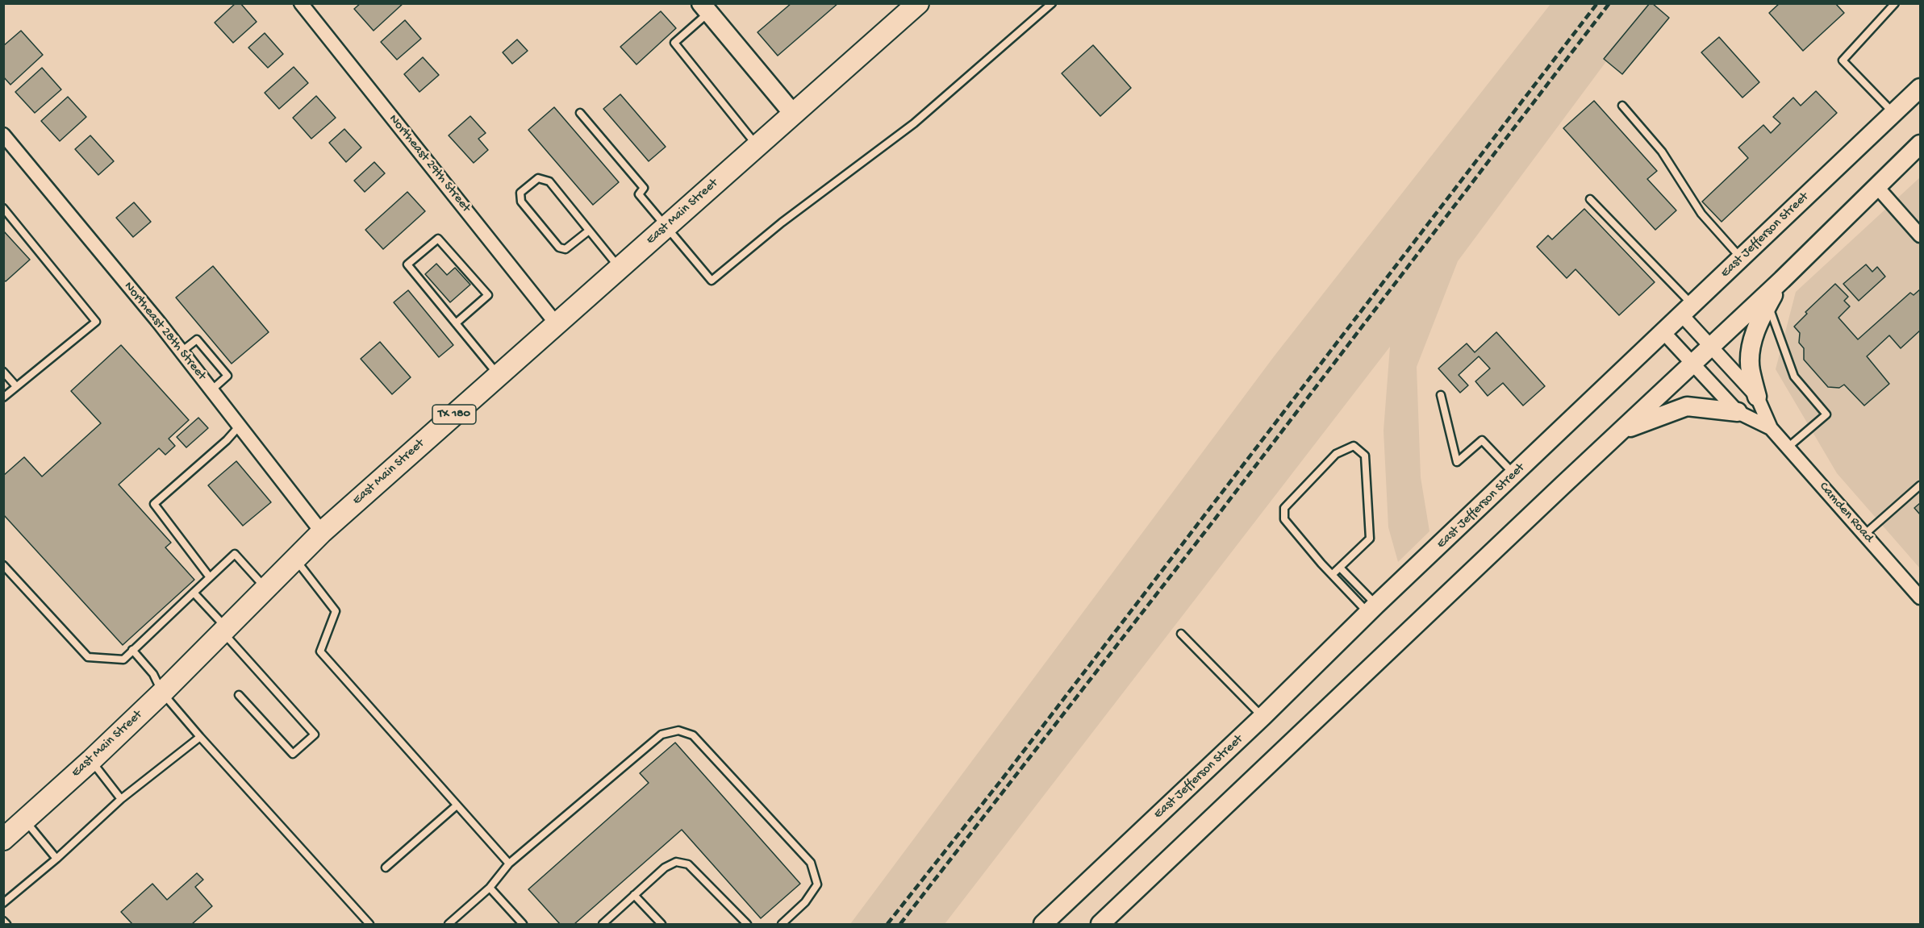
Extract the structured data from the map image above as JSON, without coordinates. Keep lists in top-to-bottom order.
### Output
{
  "streets": {
    "main road": ["East Main Street", "East Jefferson Street", "TX 180"],
    "street": ["Northeast 29th Street", "Northeast 28th Street", "Camden Road"]
  },
  "crossings": [
    ["Northeast 29th Street", "East Main Street"],
    ["East Main Street", "Northeast 28th Street"],
    ["East Jefferson Street", "Camden Road"]
  ]
}
